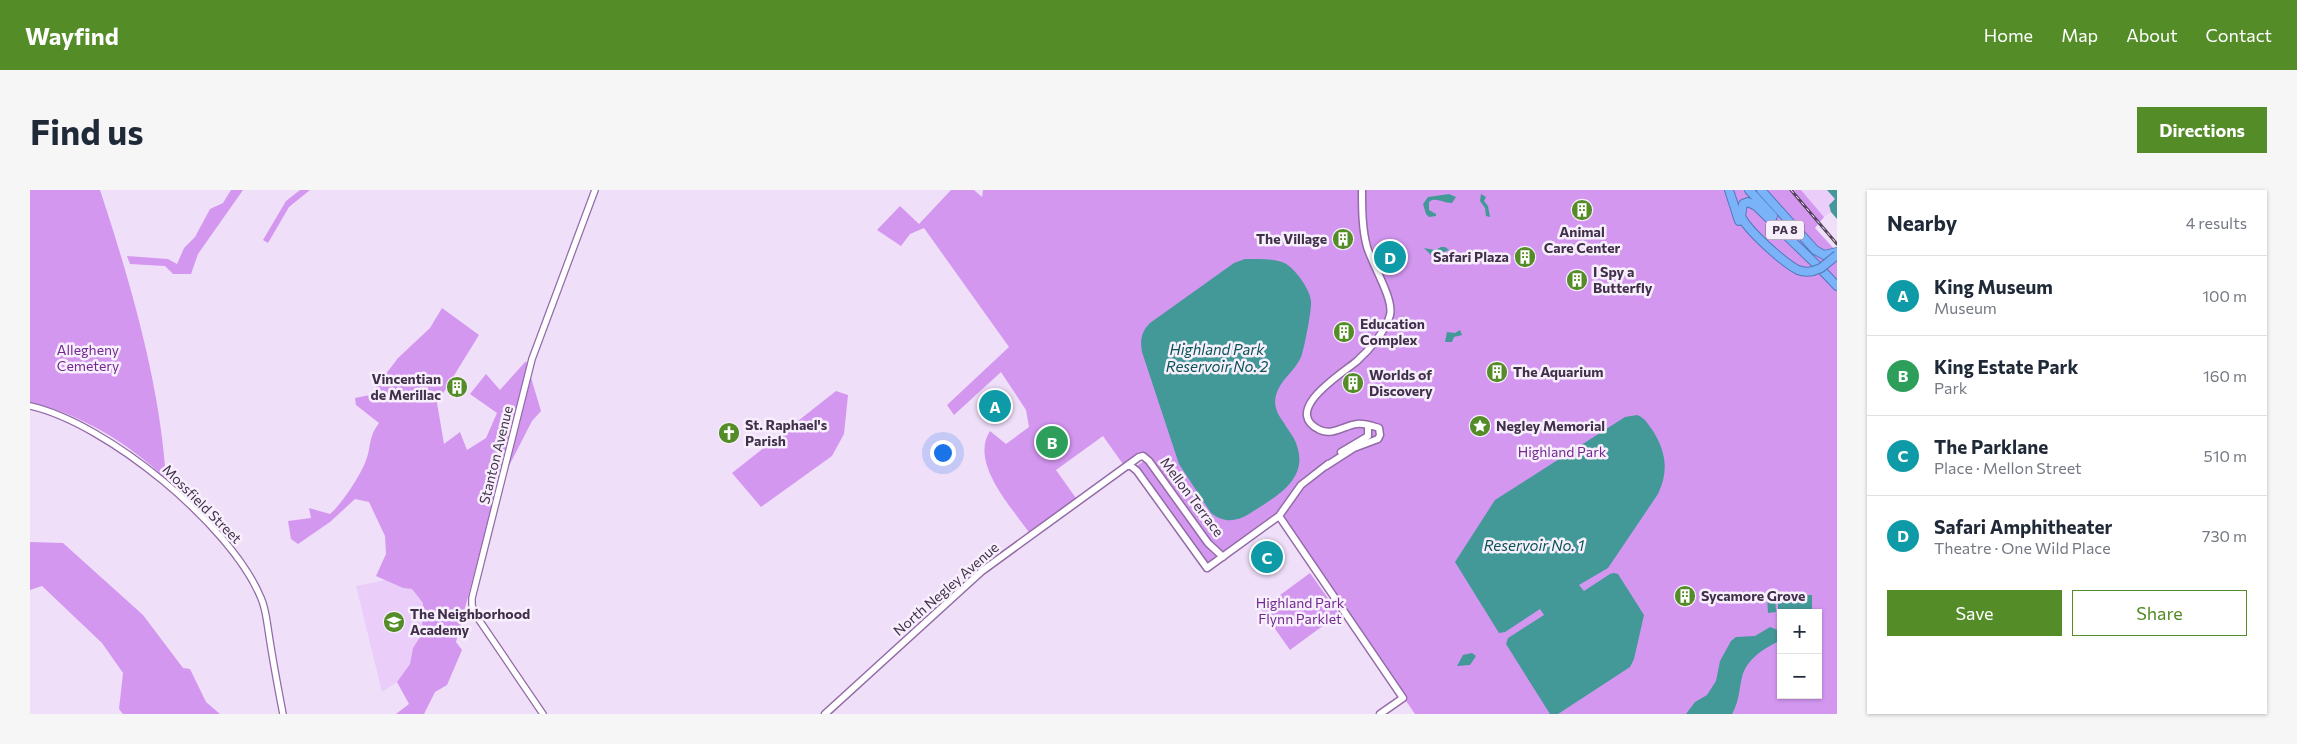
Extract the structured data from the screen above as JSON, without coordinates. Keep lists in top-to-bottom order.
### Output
{
  "streets": {
    "highway": ["PA 8"],
    "main road": ["Mellon Terrace", "North Negley Avenue"],
    "street": ["Stanton Avenue", "Mossfield Street"]
  },
  "crossings": [
    ["Mellon Terrace", "North Negley Avenue"]
  ],
  "water": ["Highland Park Reservoir No. 2", "Reservoir No. 1"],
  "parks": ["Allegheny Cemetery", "Highland Park", "Highland Park Flynn Parklet"],
  "places": {
    "building": [
      "Animal Care Center",
      "The Village",
      "Safari Plaza",
      "I Spy a Butterfly",
      "Education Complex",
      "The Aquarium",
      "Worlds of Discovery",
      "Vincentian de Merillac",
      "Sycamore Grove"
    ],
    "place": ["Negley Memorial"],
    "church": ["St. Raphael's Parish"],
    "school or university": ["The Neighborhood Academy"]
  },
  "page": {
    "header": "Wayfind",
    "nav": [
      "Home",
      "Map",
      "About",
      "Contact"
    ],
    "buttons": [
      "Directions",
      ["Save", "Share"]
    ],
    "title": "Find us",
    "heading": ["Nearby", "4 results"],
    "pins": [
      "D",
      "A",
      "B",
      "C"
    ],
    "list": [
      {
        "mark": "A",
        "name": "King Museum",
        "note": "Museum",
        "value": "100 m"
      },
      {
        "mark": "B",
        "name": "King Estate Park",
        "note": "Park",
        "value": "160 m"
      },
      {
        "mark": "C",
        "name": "The Parklane",
        "note": "Place · Mellon Street",
        "value": "510 m"
      },
      {
        "mark": "D",
        "name": "Safari Amphitheater",
        "note": "Theatre · One Wild Place",
        "value": "730 m"
      }
    ],
    "map_buttons": ["+", "−"]
  }
}
